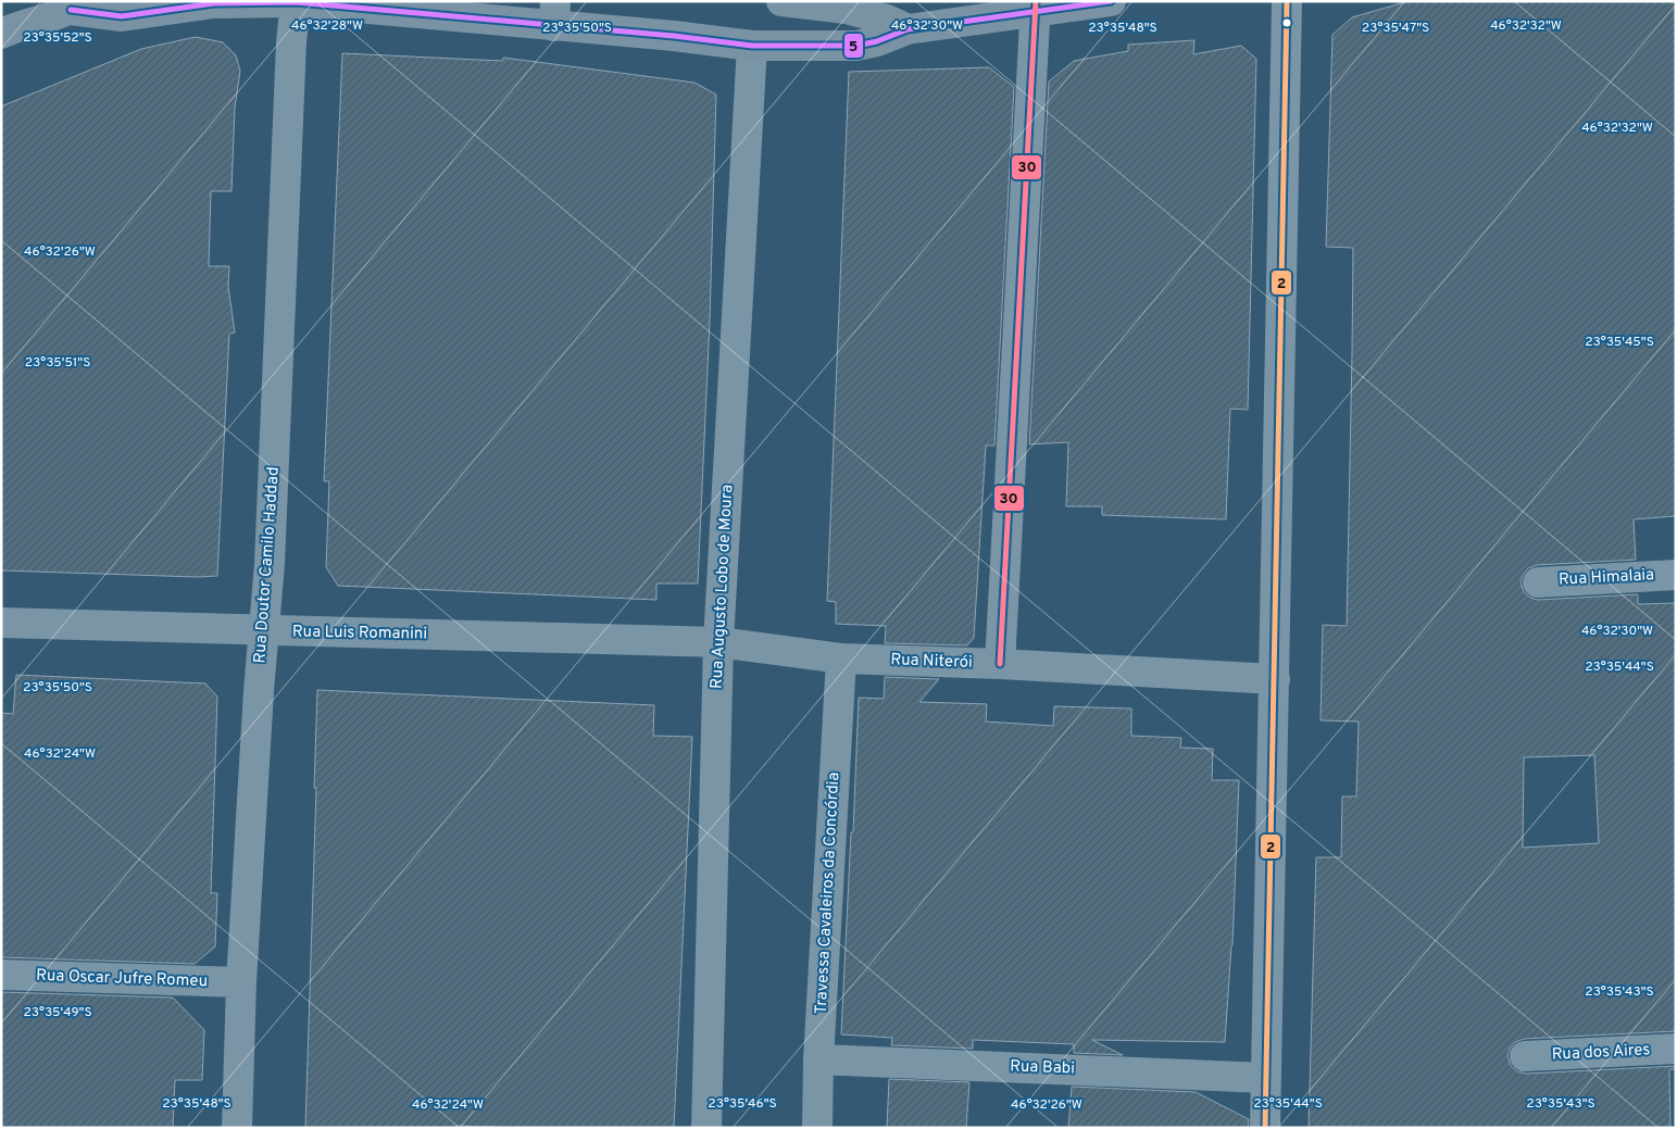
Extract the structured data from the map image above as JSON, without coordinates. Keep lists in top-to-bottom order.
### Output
{
  "streets": {
    "street": [
      "Rua Doutor Camilo Haddad",
      "Rua Himalaia",
      "Rua Augusto Lobo de Moura",
      "Rua Luis Romanini",
      "Rua Niterói",
      "Travessa Cavaleiros da Concórdia",
      "Rua Oscar Jufre Romeu",
      "Rua dos Aires",
      "Rua Babi"
    ]
  },
  "crossings": [
    ["Rua Doutor Camilo Haddad", "Rua Luis Romanini"],
    ["Rua Doutor Camilo Haddad", "Rua Oscar Jufre Romeu"],
    ["Rua Augusto Lobo de Moura", "Rua Luis Romanini"],
    ["Rua Augusto Lobo de Moura", "Rua Niterói"],
    ["Rua Luis Romanini", "Rua Niterói"],
    ["Rua Niterói", "Travessa Cavaleiros da Concórdia"],
    ["Travessa Cavaleiros da Concórdia", "Rua Babi"]
  ],
  "lines": ["transit line 5", "transit line 30", "transit line 2"],
  "coordinates": [
    "46°32'28\"W",
    "46°32'30\"W",
    "46°32'32\"W",
    "23°35'50\"S",
    "23°35'48\"S",
    "23°35'47\"S",
    "23°35'52\"S",
    "46°32'26\"W",
    "23°35'45\"S",
    "23°35'51\"S",
    "23°35'44\"S",
    "46°32'24\"W",
    "23°35'43\"S",
    "23°35'49\"S",
    "23°35'46\"S"
  ]
}
